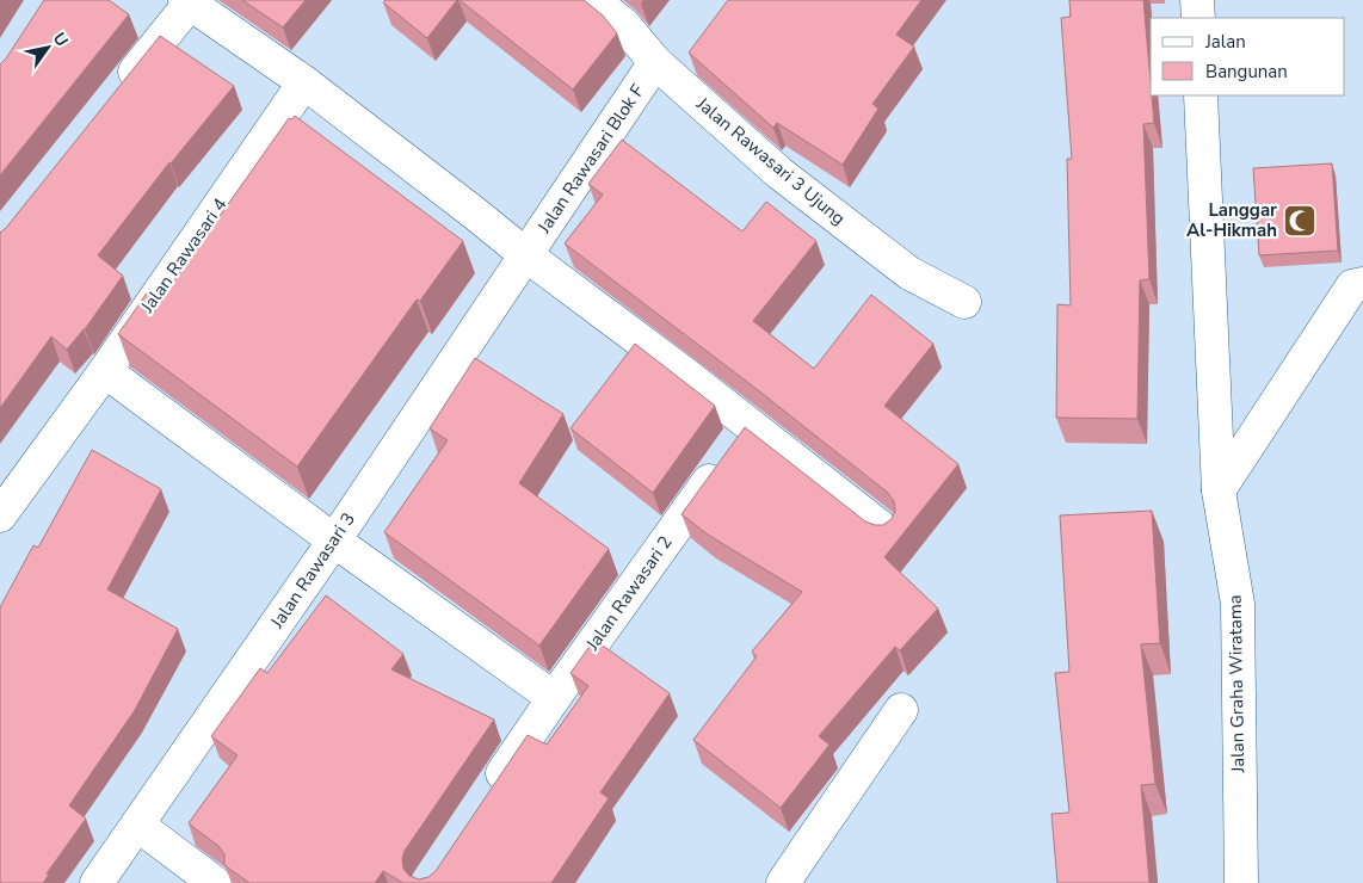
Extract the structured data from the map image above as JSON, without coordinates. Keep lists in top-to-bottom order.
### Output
{
  "streets": {
    "street": [
      "Jalan Rawasari Blok F",
      "Jalan Rawasari 3 Ujung",
      "Jalan Rawasari 4",
      "Jalan Rawasari 3",
      "Jalan Rawasari 2",
      "Jalan Graha Wiratama"
    ]
  },
  "crossings": [
    ["Jalan Rawasari Blok F", "Jalan Rawasari 3 Ujung"],
    ["Jalan Rawasari Blok F", "Jalan Rawasari 3"]
  ],
  "places": {
    "mosque": ["Langgar Al-Hikmah"]
  },
  "legend": ["Jalan", "Bangunan"],
  "north": "top right"
}
